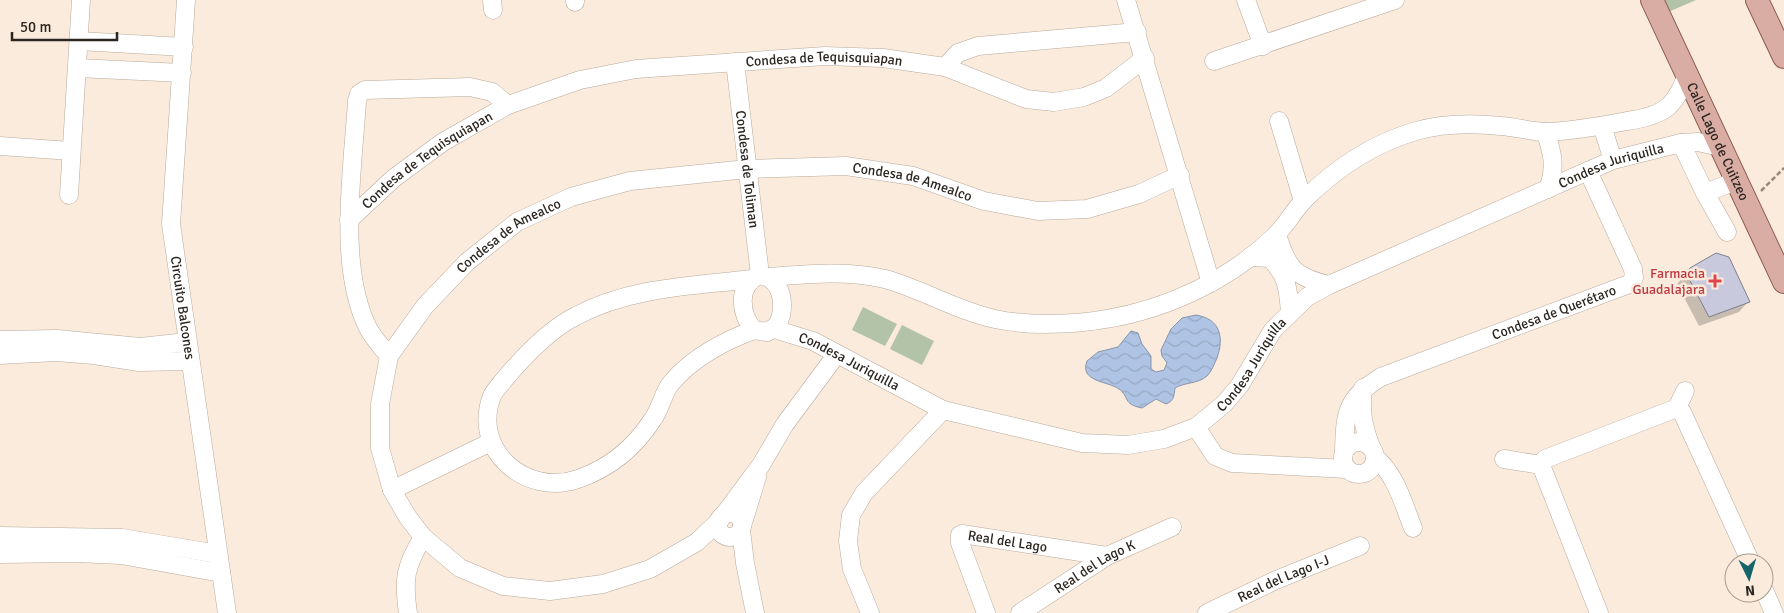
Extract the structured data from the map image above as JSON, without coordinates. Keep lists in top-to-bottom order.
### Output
{
  "streets": {
    "main road": ["Calle Lago de Cuitzeo"],
    "street": [
      "Condesa de Tequisquiapan",
      "Condesa Juriquilla",
      "Condesa de Toliman",
      "Condesa de Amealco",
      "Circuito Balcones",
      "Condesa de Querétaro",
      "Real del Lago",
      "Real del Lago K",
      "Real del Lago I-J"
    ]
  },
  "crossings": [
    ["Condesa de Tequisquiapan", "Condesa de Toliman"],
    ["Condesa de Tequisquiapan", "Condesa de Amealco"],
    ["Calle Lago de Cuitzeo", "Condesa Juriquilla"],
    ["Condesa Juriquilla", "Condesa de Toliman"],
    ["Condesa Juriquilla", "Condesa de Amealco"],
    ["Condesa Juriquilla", "Condesa de Querétaro"],
    ["Condesa de Toliman", "Condesa de Amealco"],
    ["Real del Lago", "Real del Lago K"]
  ],
  "places": {
    "health": ["Farmacia Guadalajara"]
  },
  "scale_bar": "50 m",
  "north": "bottom"
}
